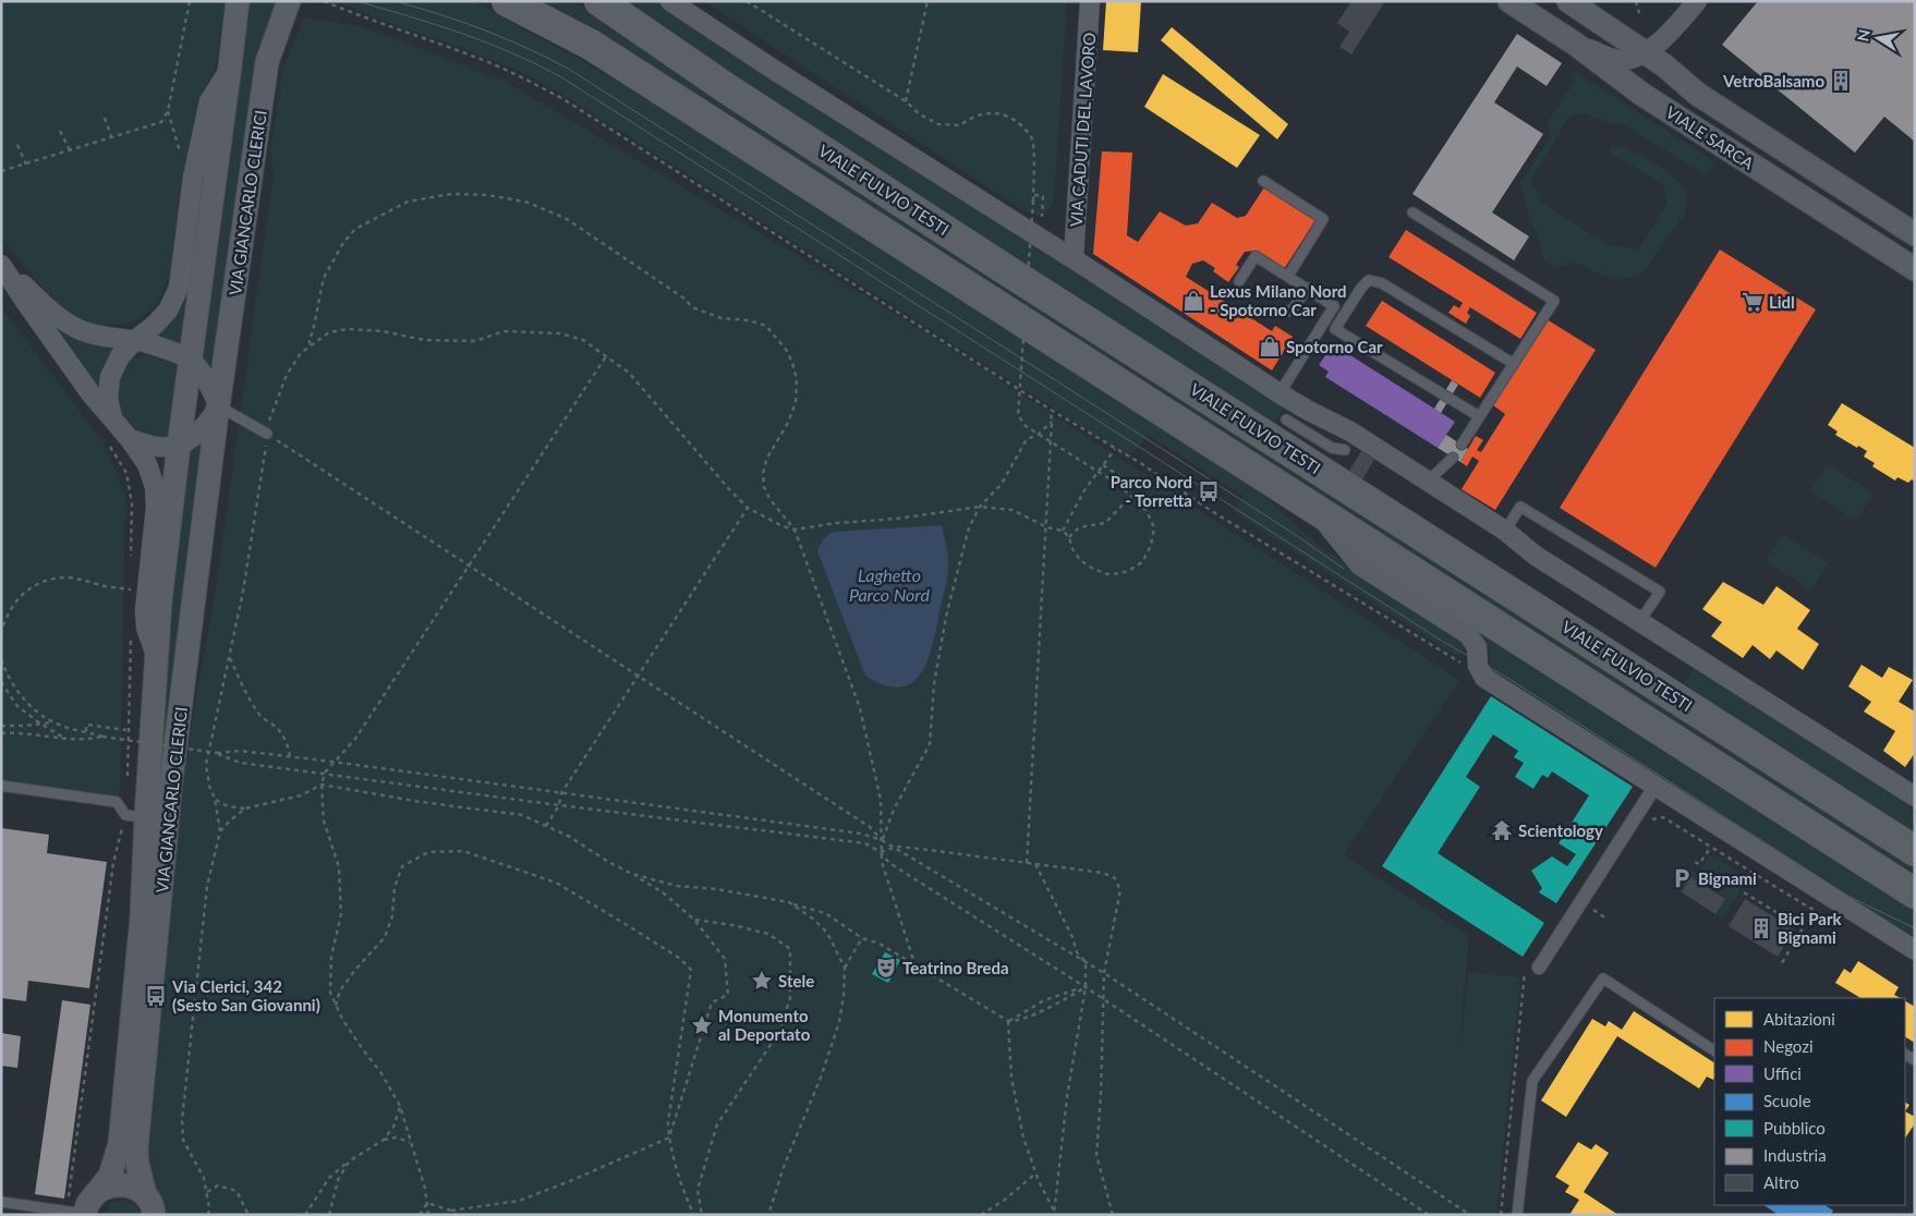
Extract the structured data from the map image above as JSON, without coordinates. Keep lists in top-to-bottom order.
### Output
{
  "streets": {
    "main road": ["VIALE FULVIO TESTI"],
    "street": ["VIA CADUTI DEL LAVORO", "VIALE SARCA", "VIA GIANCARLO CLERICI"]
  },
  "water": ["Laghetto Parco Nord"],
  "places": {
    "building": ["VetroBalsamo", "Bici Park Bignami"],
    "shop": ["Lexus Milano Nord - Spotorno Car", "Spotorno Car"],
    "supermarket": ["Lidl"],
    "bus stop": ["Parco Nord - Torretta", "Via Clerici, 342 (Sesto San Giovanni)"],
    "temple": ["Scientology"],
    "parking": ["Bignami"],
    "theatre": ["Teatrino Breda"],
    "place": ["Stele", "Monumento al Deportato"]
  },
  "legend": [
    "Abitazioni",
    "Negozi",
    "Uffici",
    "Scuole",
    "Pubblico",
    "Industria",
    "Altro"
  ],
  "north": "left"
}
